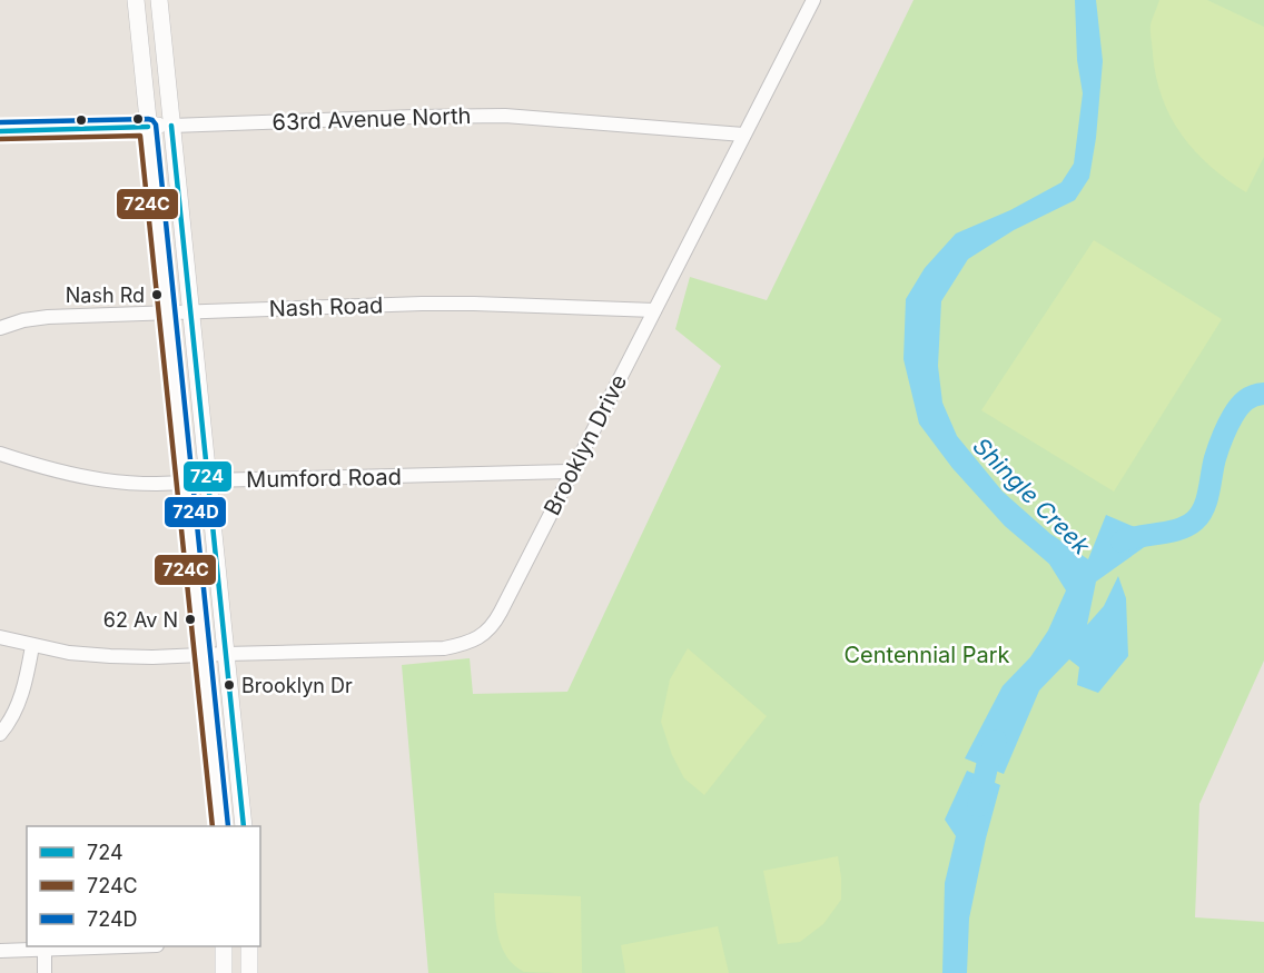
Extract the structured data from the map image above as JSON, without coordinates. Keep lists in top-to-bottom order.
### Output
{
  "streets": {
    "street": [
      "63rd Avenue North",
      "Nash Road",
      "Brooklyn Drive",
      "Mumford Road"
    ]
  },
  "crossings": [
    ["63rd Avenue North", "Brooklyn Drive"],
    ["Nash Road", "Brooklyn Drive"],
    ["Brooklyn Drive", "Mumford Road"]
  ],
  "water": ["Shingle Creek"],
  "parks": ["Centennial Park"],
  "places": ["Nash Rd", "62 Av N", "Brooklyn Dr"],
  "lines": ["transit line 724D", "transit line 724", "transit line 724C"],
  "legend": ["724", "724C", "724D"]
}
